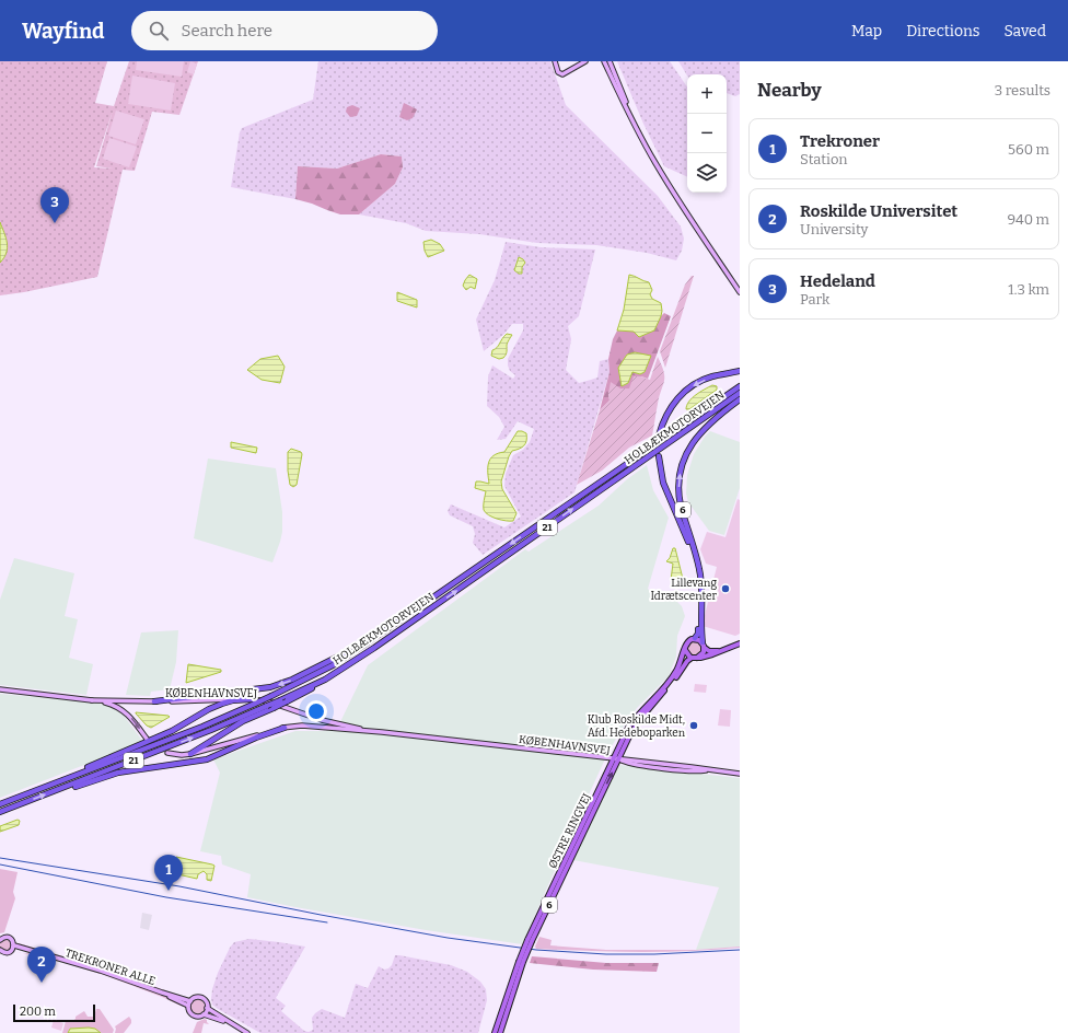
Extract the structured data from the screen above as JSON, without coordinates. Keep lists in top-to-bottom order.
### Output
{
  "streets": {
    "highway": ["HOLBÆKMOTORVEJEN", "6", "21"],
    "main road": ["KØBENHAVNSVEJ", "ØSTRE RINGVEJ", "TREKRONER ALLE"]
  },
  "crossings": [
    ["HOLBÆKMOTORVEJEN", "KØBENHAVNSVEJ"],
    ["6", "ØSTRE RINGVEJ"],
    ["KØBENHAVNSVEJ", "ØSTRE RINGVEJ"]
  ],
  "places": ["Lillevang Idrætscenter", "Klub Roskilde Midt, Afd. Hedeboparken"],
  "scale_bar": "200 m",
  "page": {
    "header": "Wayfind",
    "search": "Search here",
    "nav": ["Map", "Directions", "Saved"],
    "heading": ["Nearby", "3 results"],
    "map_buttons": ["+", "−"],
    "list": [
      {
        "mark": "1",
        "name": "Trekroner",
        "note": "Station",
        "value": "560 m"
      },
      {
        "mark": "2",
        "name": "Roskilde Universitet",
        "note": "University",
        "value": "940 m"
      },
      {
        "mark": "3",
        "name": "Hedeland",
        "note": "Park",
        "value": "1.3 km"
      }
    ],
    "pins": ["3", "1", "2"],
    "scale": "200 m"
  }
}
